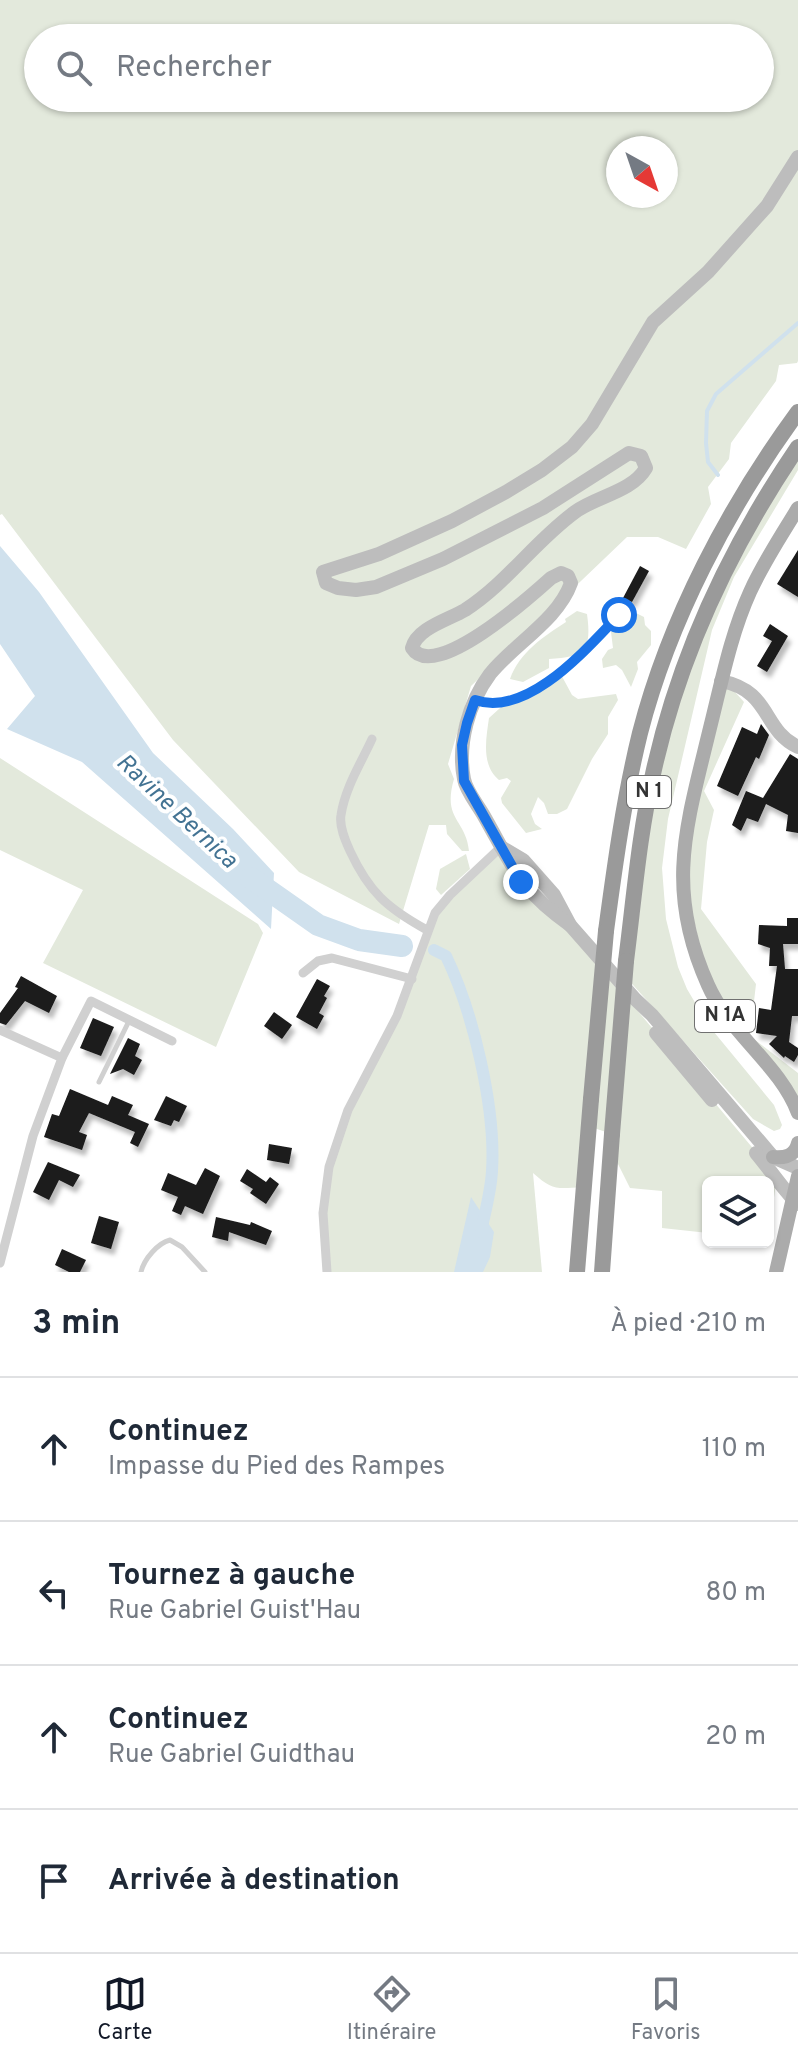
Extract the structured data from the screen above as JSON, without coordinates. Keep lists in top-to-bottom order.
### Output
{
  "streets": {
    "highway": ["N 1"],
    "main road": ["N 1A"]
  },
  "water": ["Ravine Bernica"],
  "north": "bottom right",
  "page": {
    "search": "Rechercher",
    "heading": ["3 min", "À pied · 210 m"],
    "list": [
      ["Continuez", "Impasse du Pied des Rampes", "110 m"],
      ["Tournez à gauche", "Rue Gabriel Guist'Hau", "80 m"],
      ["Continuez", "Rue Gabriel Guidthau", "20 m"],
      "Arrivée à destination"
    ],
    "nav": ["Carte", "Itinéraire", "Favoris"]
  }
}
